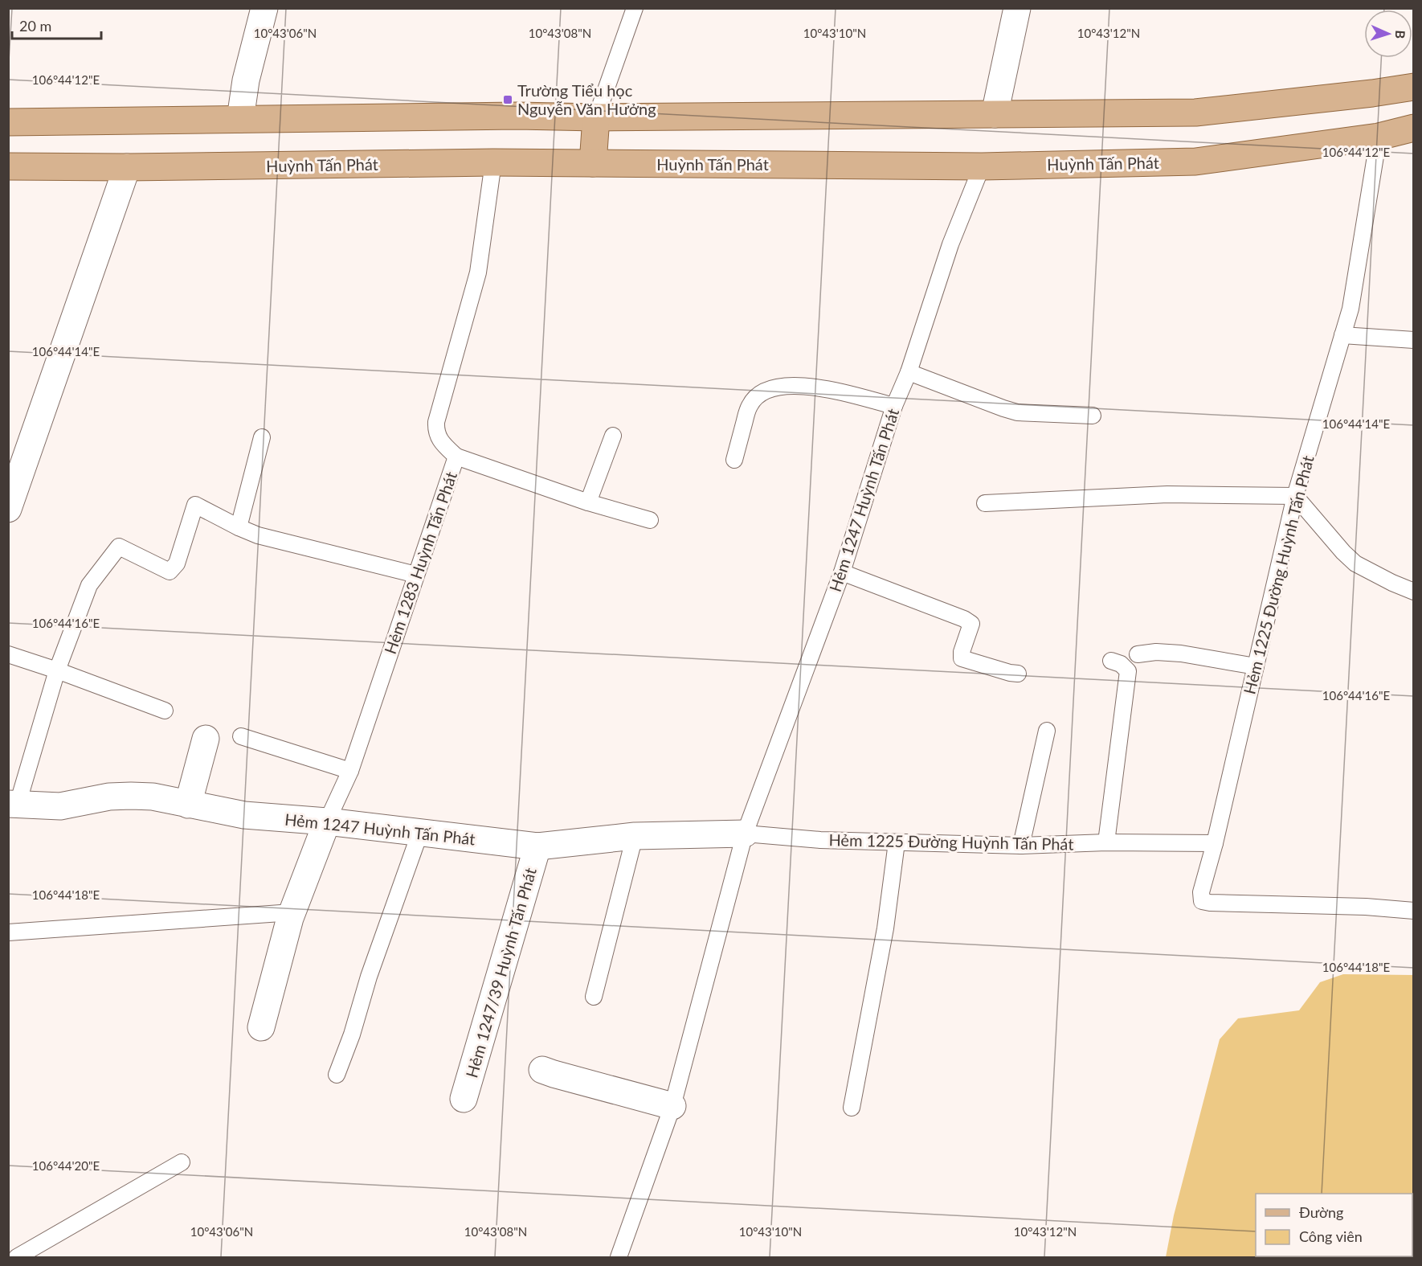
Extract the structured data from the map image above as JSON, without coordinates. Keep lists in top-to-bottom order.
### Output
{
  "streets": {
    "main road": ["Huỳnh Tấn Phát"],
    "street": ["Hẻm 1247 Huỳnh Tấn Phát", "Hẻm 1247/39 Huỳnh Tấn Phát"],
    "lane": ["Hẻm 1283 Huỳnh Tấn Phát", "Hẻm 1225 Đường Huỳnh Tấn Phát"]
  },
  "crossings": [
    ["Huỳnh Tấn Phát", "Hẻm 1247 Huỳnh Tấn Phát"],
    ["Huỳnh Tấn Phát", "Hẻm 1283 Huỳnh Tấn Phát"],
    ["Huỳnh Tấn Phát", "Hẻm 1225 Đường Huỳnh Tấn Phát"],
    ["Hẻm 1247 Huỳnh Tấn Phát", "Hẻm 1283 Huỳnh Tấn Phát"],
    ["Hẻm 1247 Huỳnh Tấn Phát", "Hẻm 1225 Đường Huỳnh Tấn Phát"],
    ["Hẻm 1247 Huỳnh Tấn Phát", "Hẻm 1247/39 Huỳnh Tấn Phát"]
  ],
  "places": {
    "transit": ["Trường Tiểu học Nguyễn Văn Hưởng"]
  },
  "legend": ["Đường", "Công viên"],
  "scale_bar": "20 m",
  "north": "right",
  "coordinates": [
    "10°43'06\"N",
    "10°43'08\"N",
    "10°43'10\"N",
    "10°43'12\"N",
    "106°44'12\"E",
    "106°44'14\"E",
    "106°44'16\"E",
    "106°44'18\"E",
    "106°44'20\"E"
  ]
}
